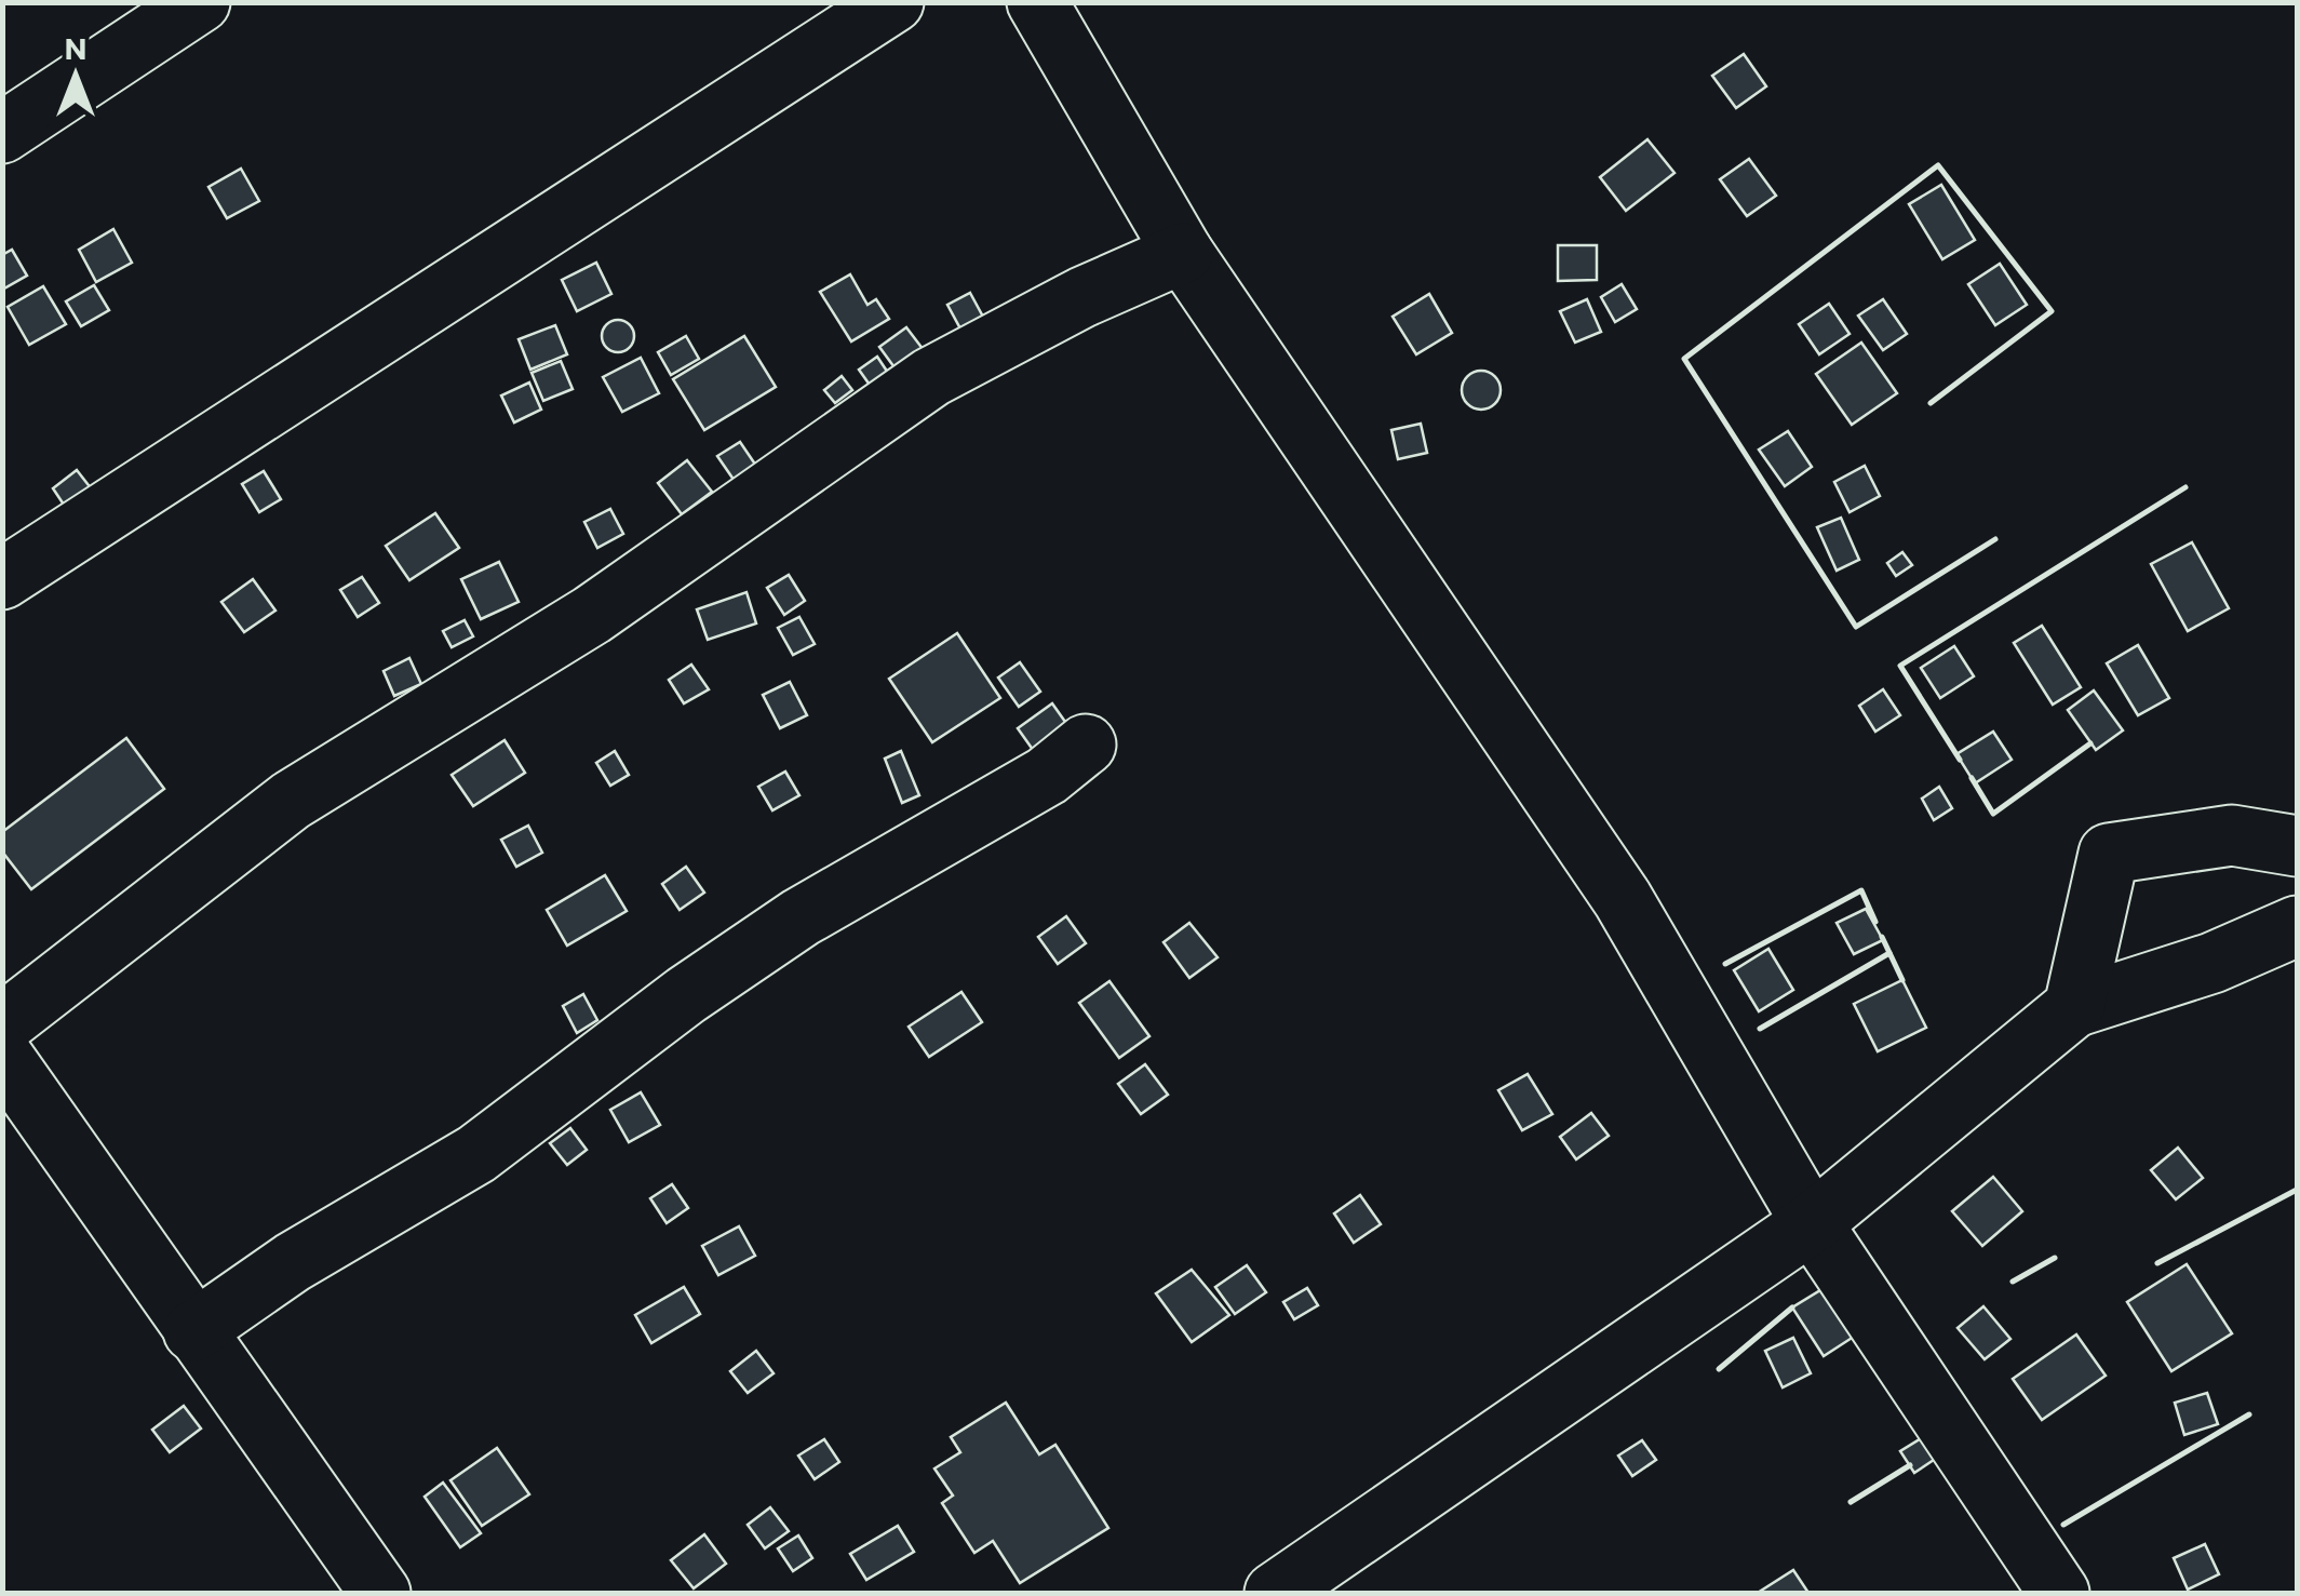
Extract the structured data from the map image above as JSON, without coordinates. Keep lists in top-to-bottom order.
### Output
{
  "north": "top"
}
